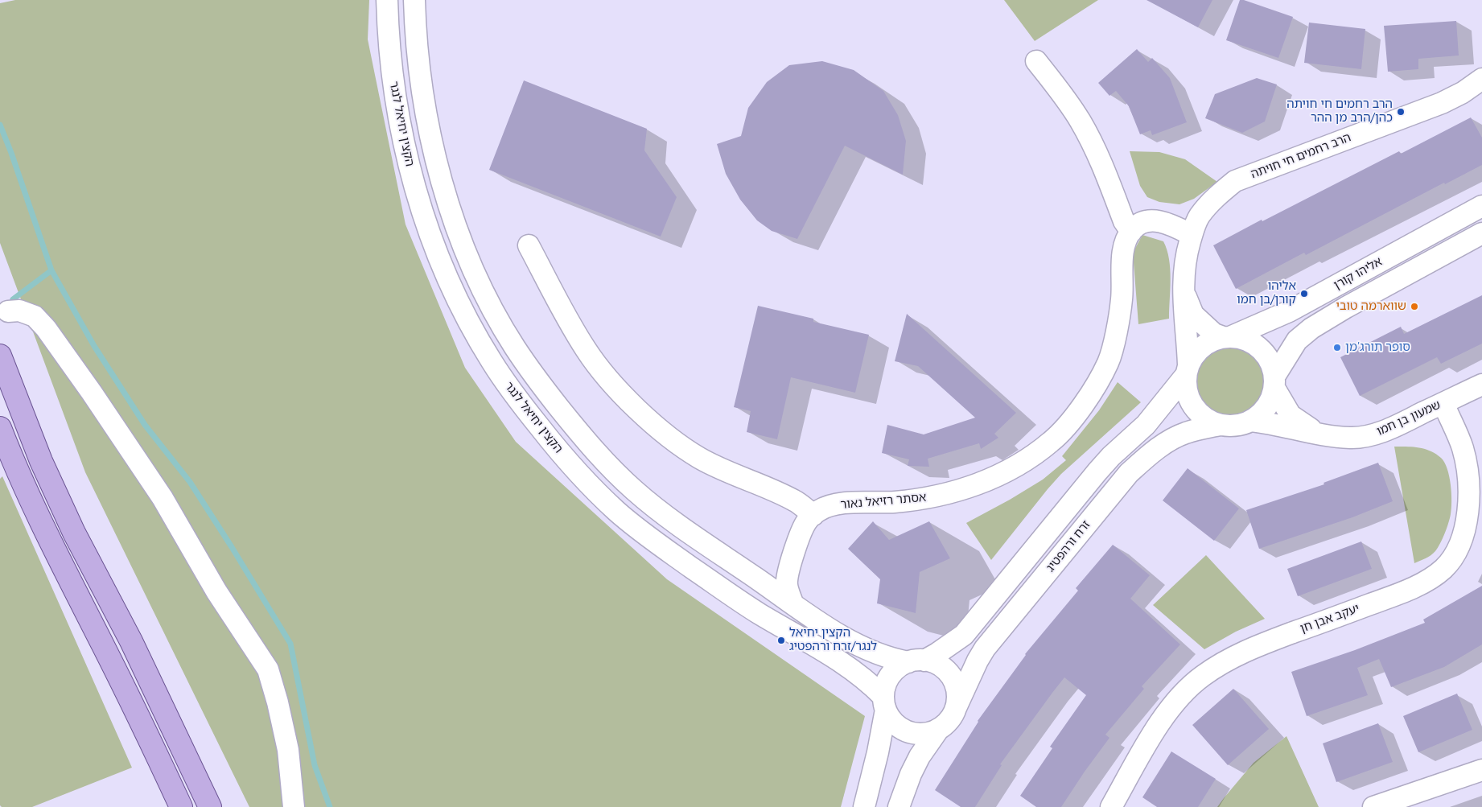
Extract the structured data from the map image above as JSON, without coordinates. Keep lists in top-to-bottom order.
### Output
{
  "streets": {
    "street": [
      "הקצין יחיאל לנגר",
      "הרב רחמים חי חויתה",
      "אליהו קורן",
      "שמעון בן חמו",
      "אסתר רזיאל נאור",
      "זרח ורהפטיג",
      "יעקב אבן חן"
    ]
  },
  "crossings": [
    ["הקצין יחיאל לנגר", "זרח ורהפטיג"],
    ["אליהו קורן", "שמעון בן חמו"],
    ["אליהו קורן", "זרח ורהפטיג"],
    ["שמעון בן חמו", "זרח ורהפטיג"],
    ["שמעון בן חמו", "יעקב אבן חן"]
  ],
  "places": [
    "הרב רחמים חי חויתה כהן/הרב מן ההר",
    "אליהו קורן/בן חמו",
    "שווארמה טובי",
    "סופר תורג'מן",
    "הקצין יחיאל לנגר/זרח ורהפטיג"
  ]
}
